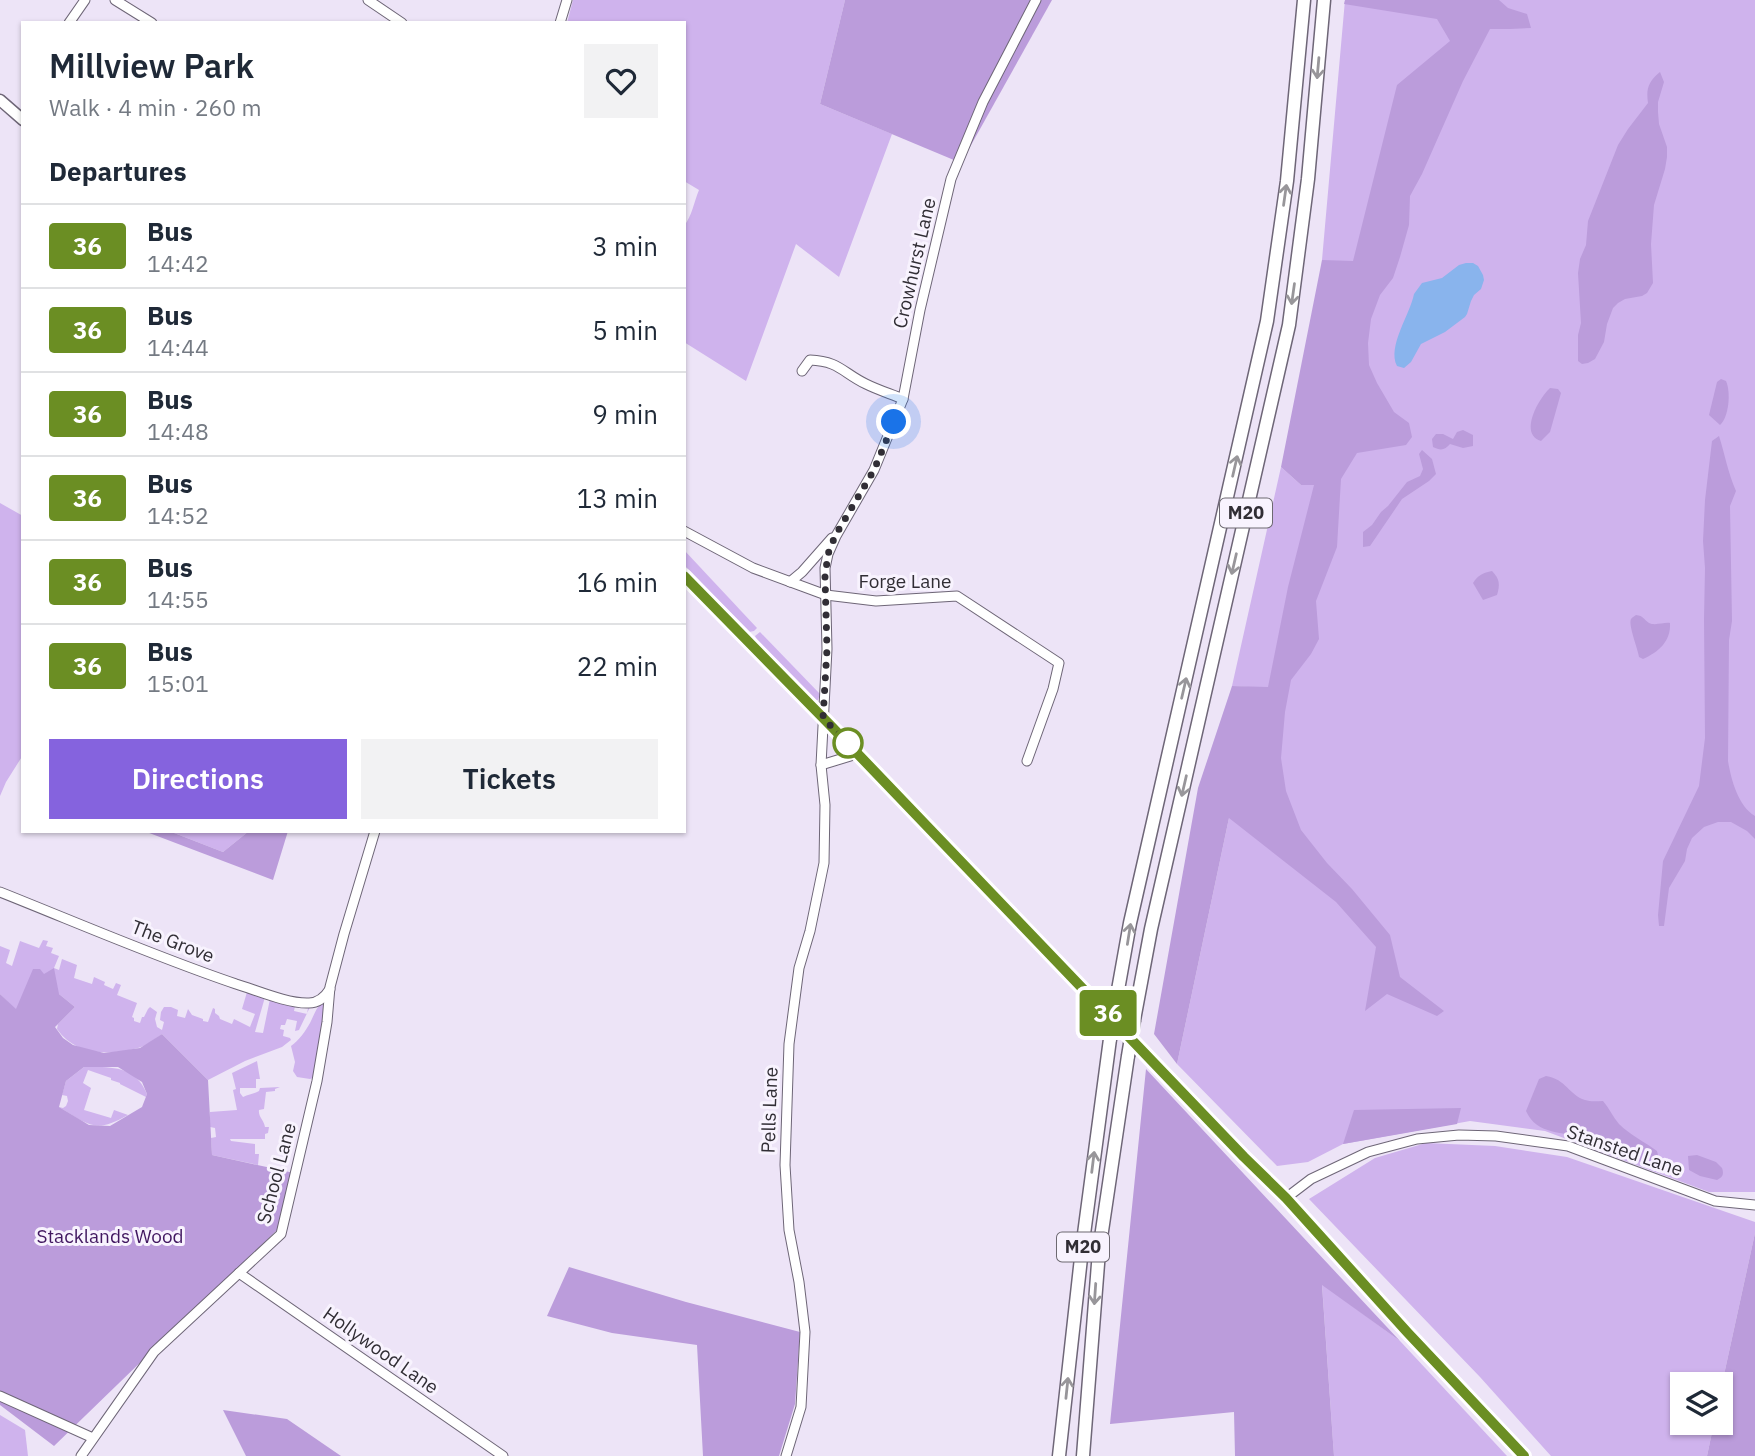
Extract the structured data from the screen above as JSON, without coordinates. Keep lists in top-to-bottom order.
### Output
{
  "streets": {
    "highway": ["M20"],
    "street": [
      "Crowhurst Lane",
      "Forge Lane",
      "The Grove",
      "Pells Lane",
      "Stansted Lane",
      "School Lane",
      "Hollywood Lane"
    ]
  },
  "crossings": [
    ["Crowhurst Lane", "Forge Lane"],
    ["Crowhurst Lane", "Pells Lane"],
    ["The Grove", "School Lane"],
    ["School Lane", "Hollywood Lane"]
  ],
  "parks": ["Stacklands Wood"],
  "lines": ["bus line 36"],
  "page": {
    "on_map": "36",
    "heading": [
      ["Millview Park", "Walk · 4 min · 260 m"],
      "Departures"
    ],
    "list": [
      {
        "mark": "36",
        "name": "Bus",
        "note": "14:42",
        "value": "3 min"
      },
      {
        "mark": "36",
        "name": "Bus",
        "note": "14:44",
        "value": "5 min"
      },
      {
        "mark": "36",
        "name": "Bus",
        "note": "14:48",
        "value": "9 min"
      },
      {
        "mark": "36",
        "name": "Bus",
        "note": "14:52",
        "value": "13 min"
      },
      {
        "mark": "36",
        "name": "Bus",
        "note": "14:55",
        "value": "16 min"
      },
      {
        "mark": "36",
        "name": "Bus",
        "note": "15:01",
        "value": "22 min"
      }
    ],
    "buttons": ["Directions", "Tickets"]
  }
}
